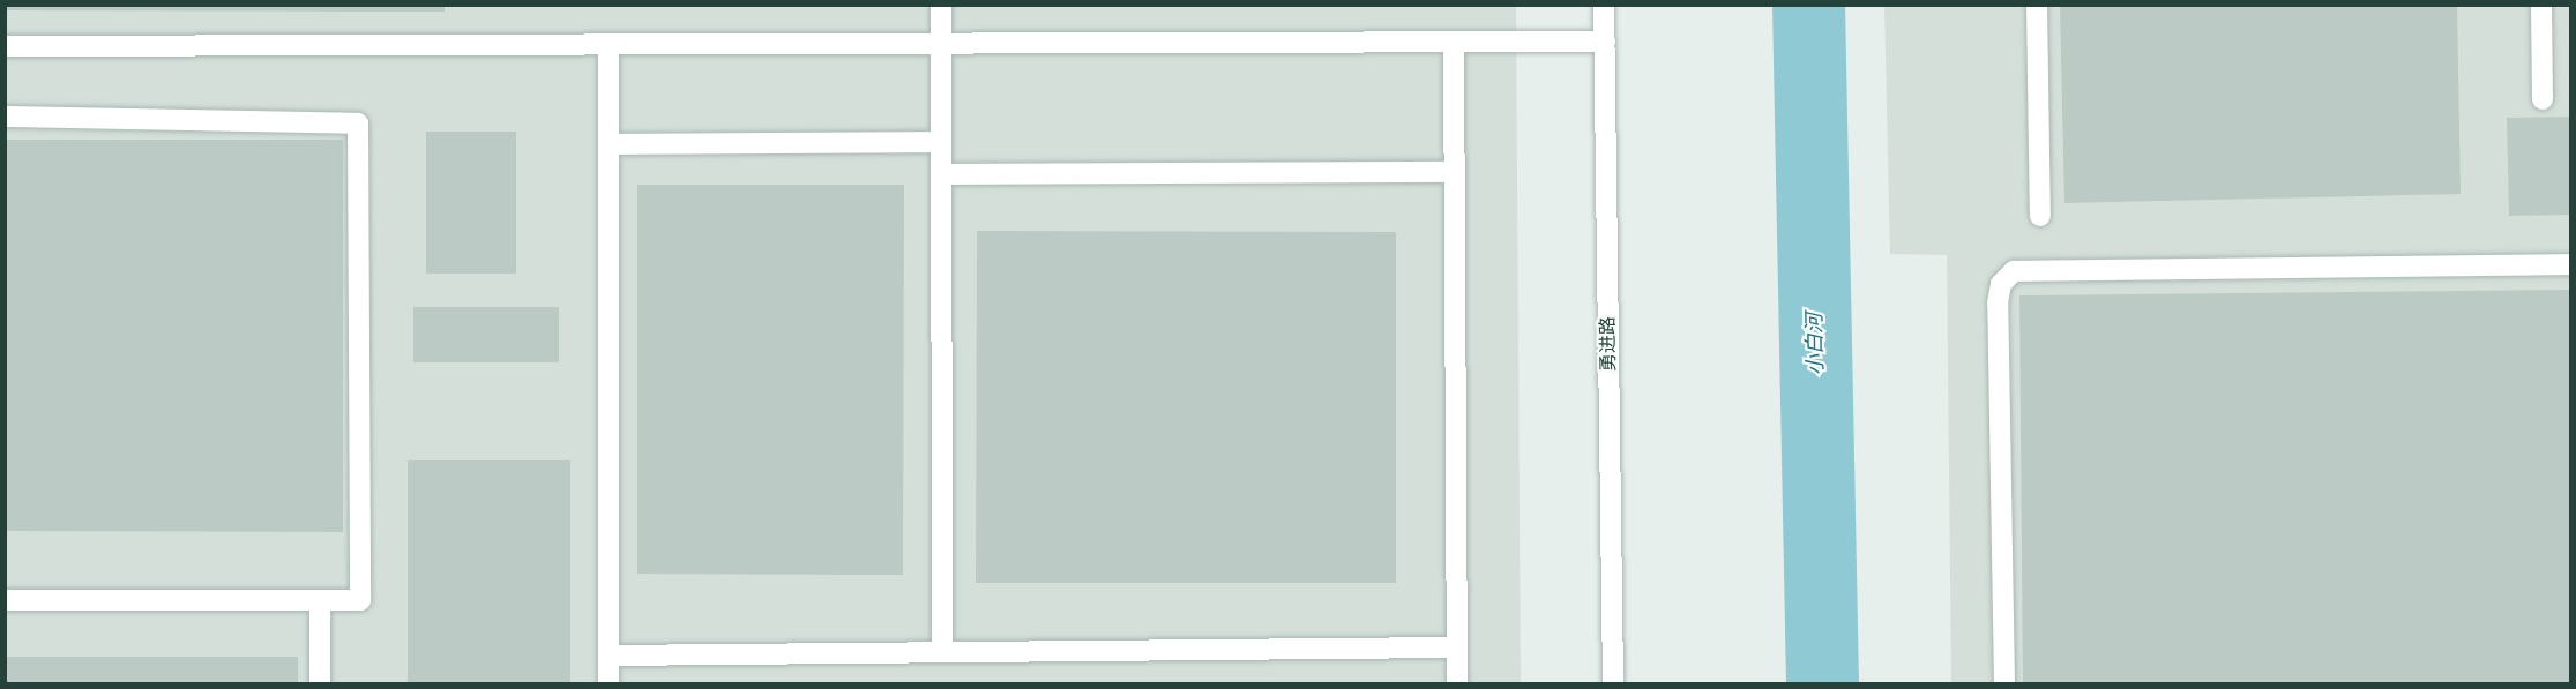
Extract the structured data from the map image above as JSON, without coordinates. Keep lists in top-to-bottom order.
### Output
{
  "streets": {
    "street": ["勇进路"]
  },
  "water": ["小白河"]
}
